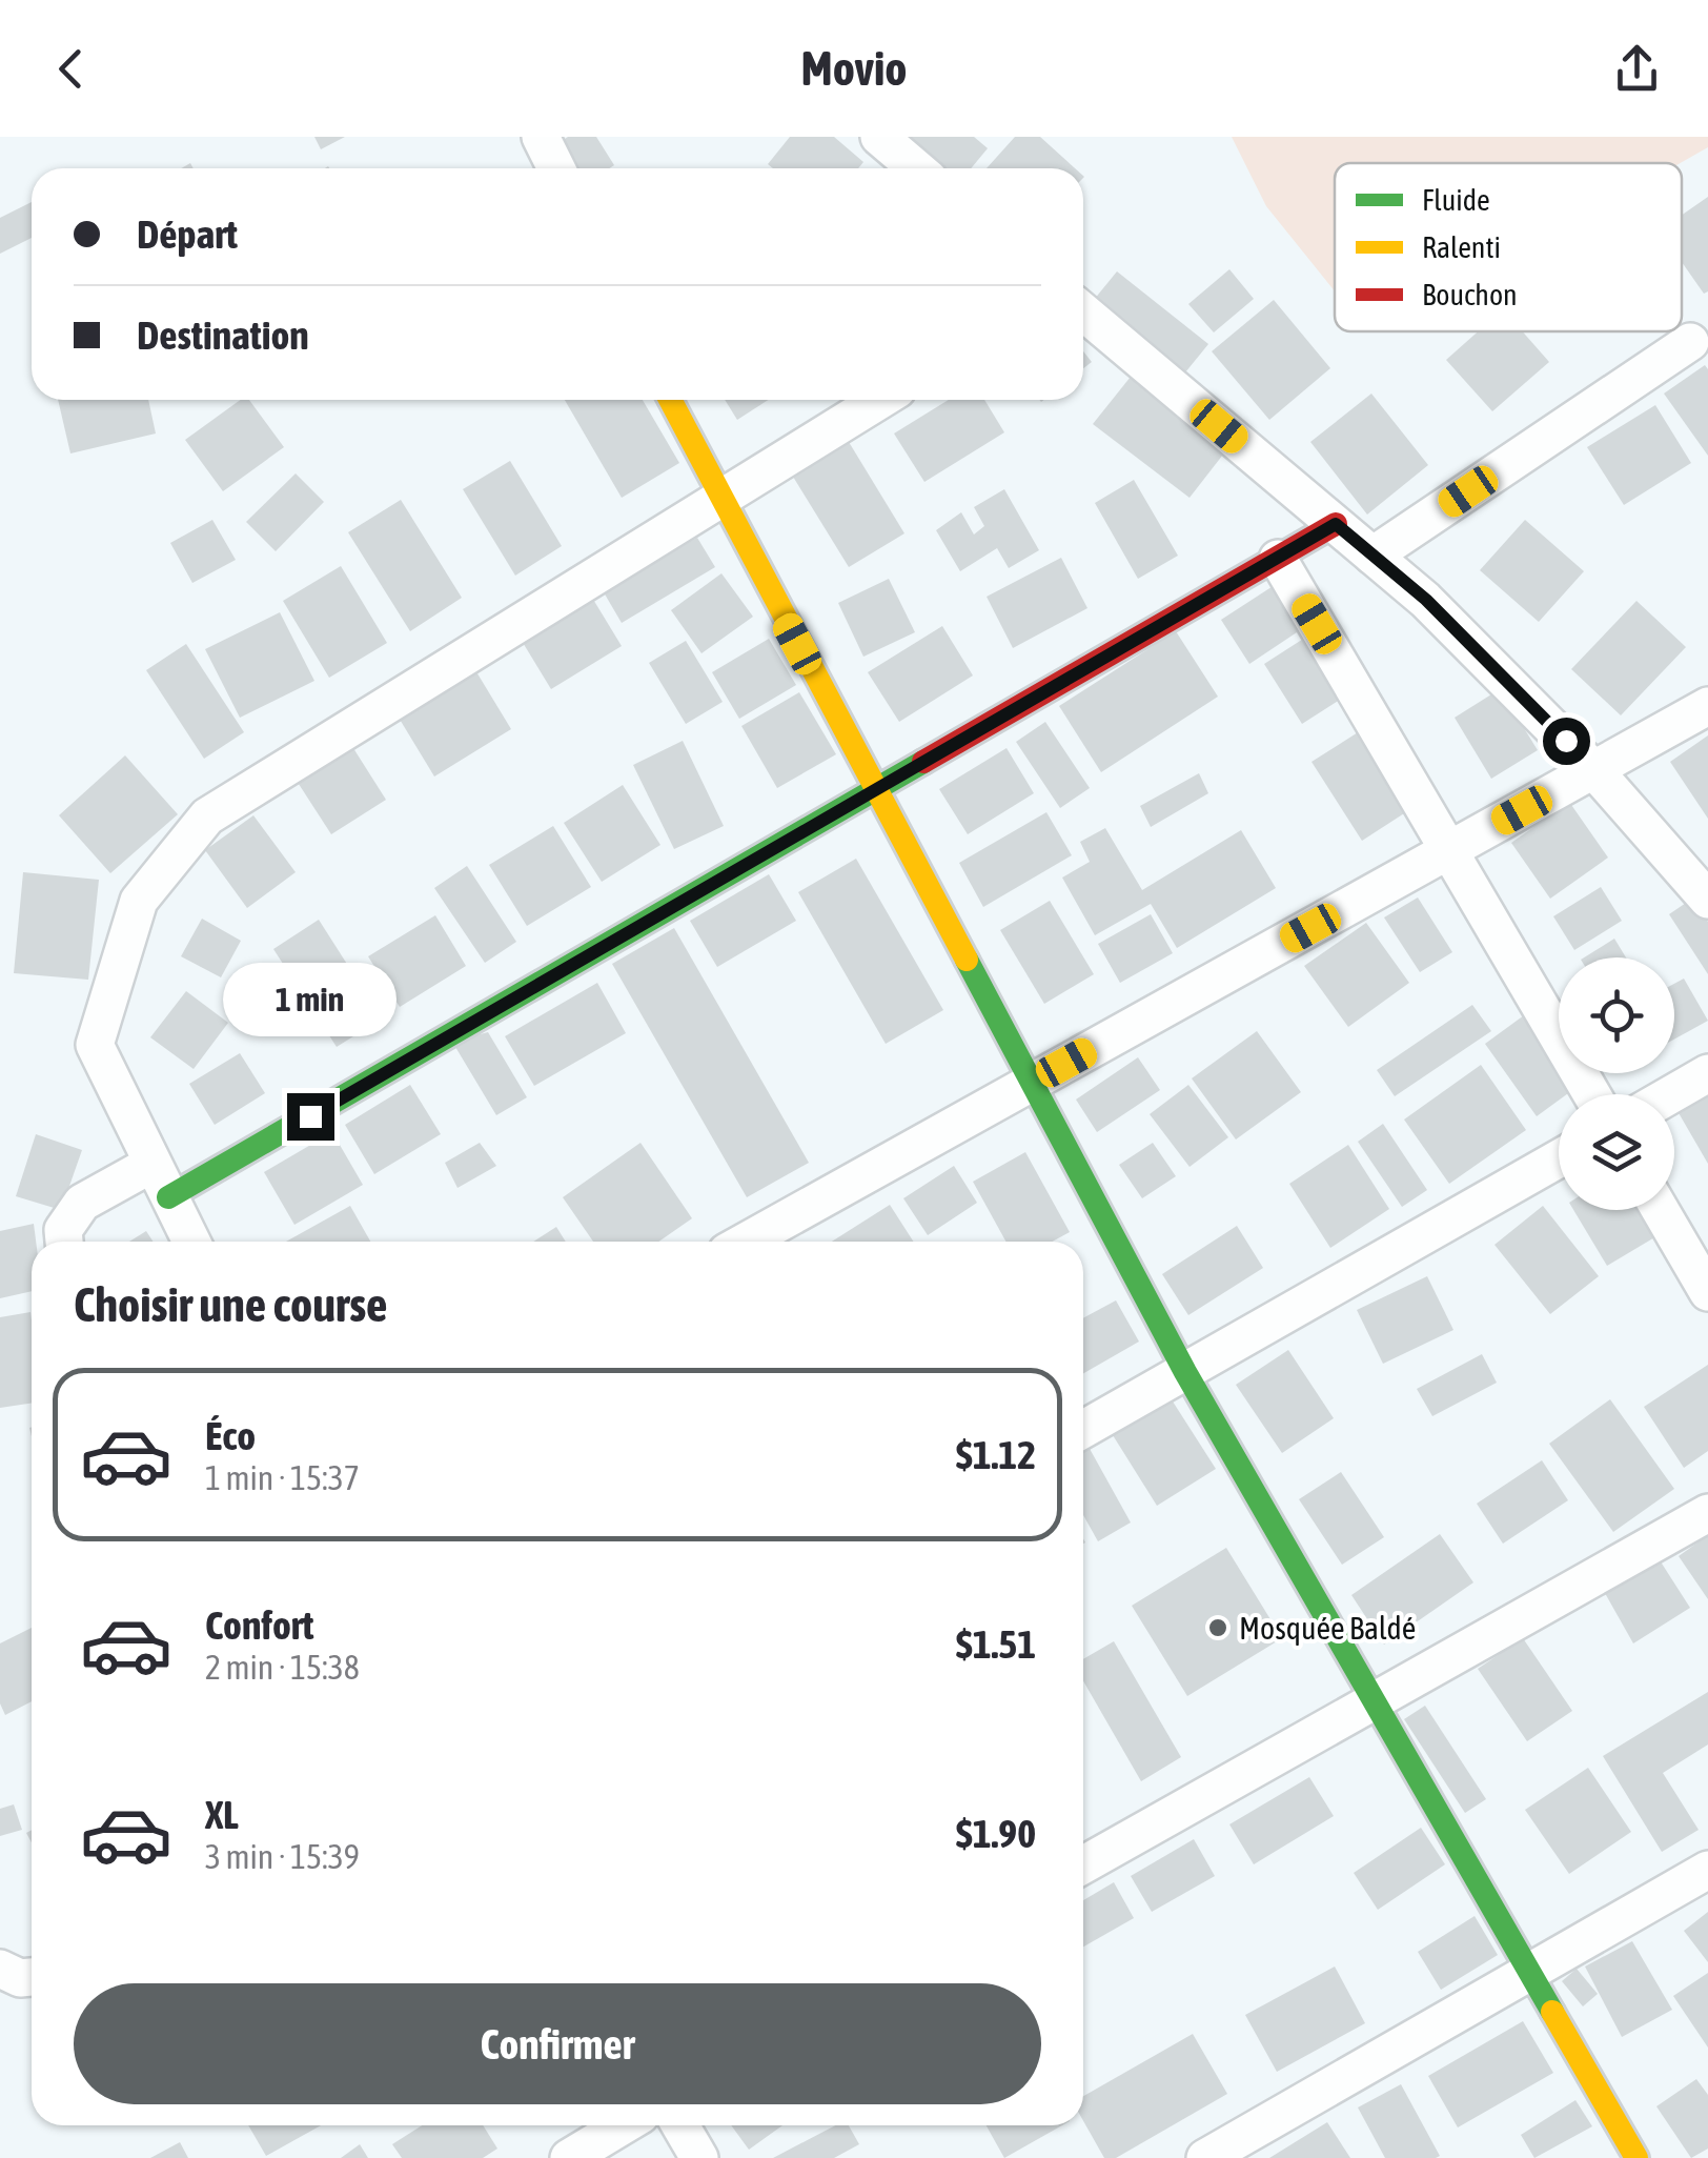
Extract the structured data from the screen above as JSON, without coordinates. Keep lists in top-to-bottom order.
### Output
{
  "places": ["Mosquée Baldé"],
  "legend": ["Fluide", "Ralenti", "Bouchon"],
  "page": {
    "header": "Movio",
    "banner": ["Départ", "Destination"],
    "bubble": "1 min",
    "heading": "Choisir une course",
    "list": [
      {
        "name": "Éco",
        "note": "1 min · 15:37",
        "value": "$1.12"
      },
      {
        "name": "Confort",
        "note": "2 min · 15:38",
        "value": "$1.51"
      },
      {
        "name": "XL",
        "note": "3 min · 15:39",
        "value": "$1.90"
      }
    ],
    "buttons": "Confirmer"
  }
}
